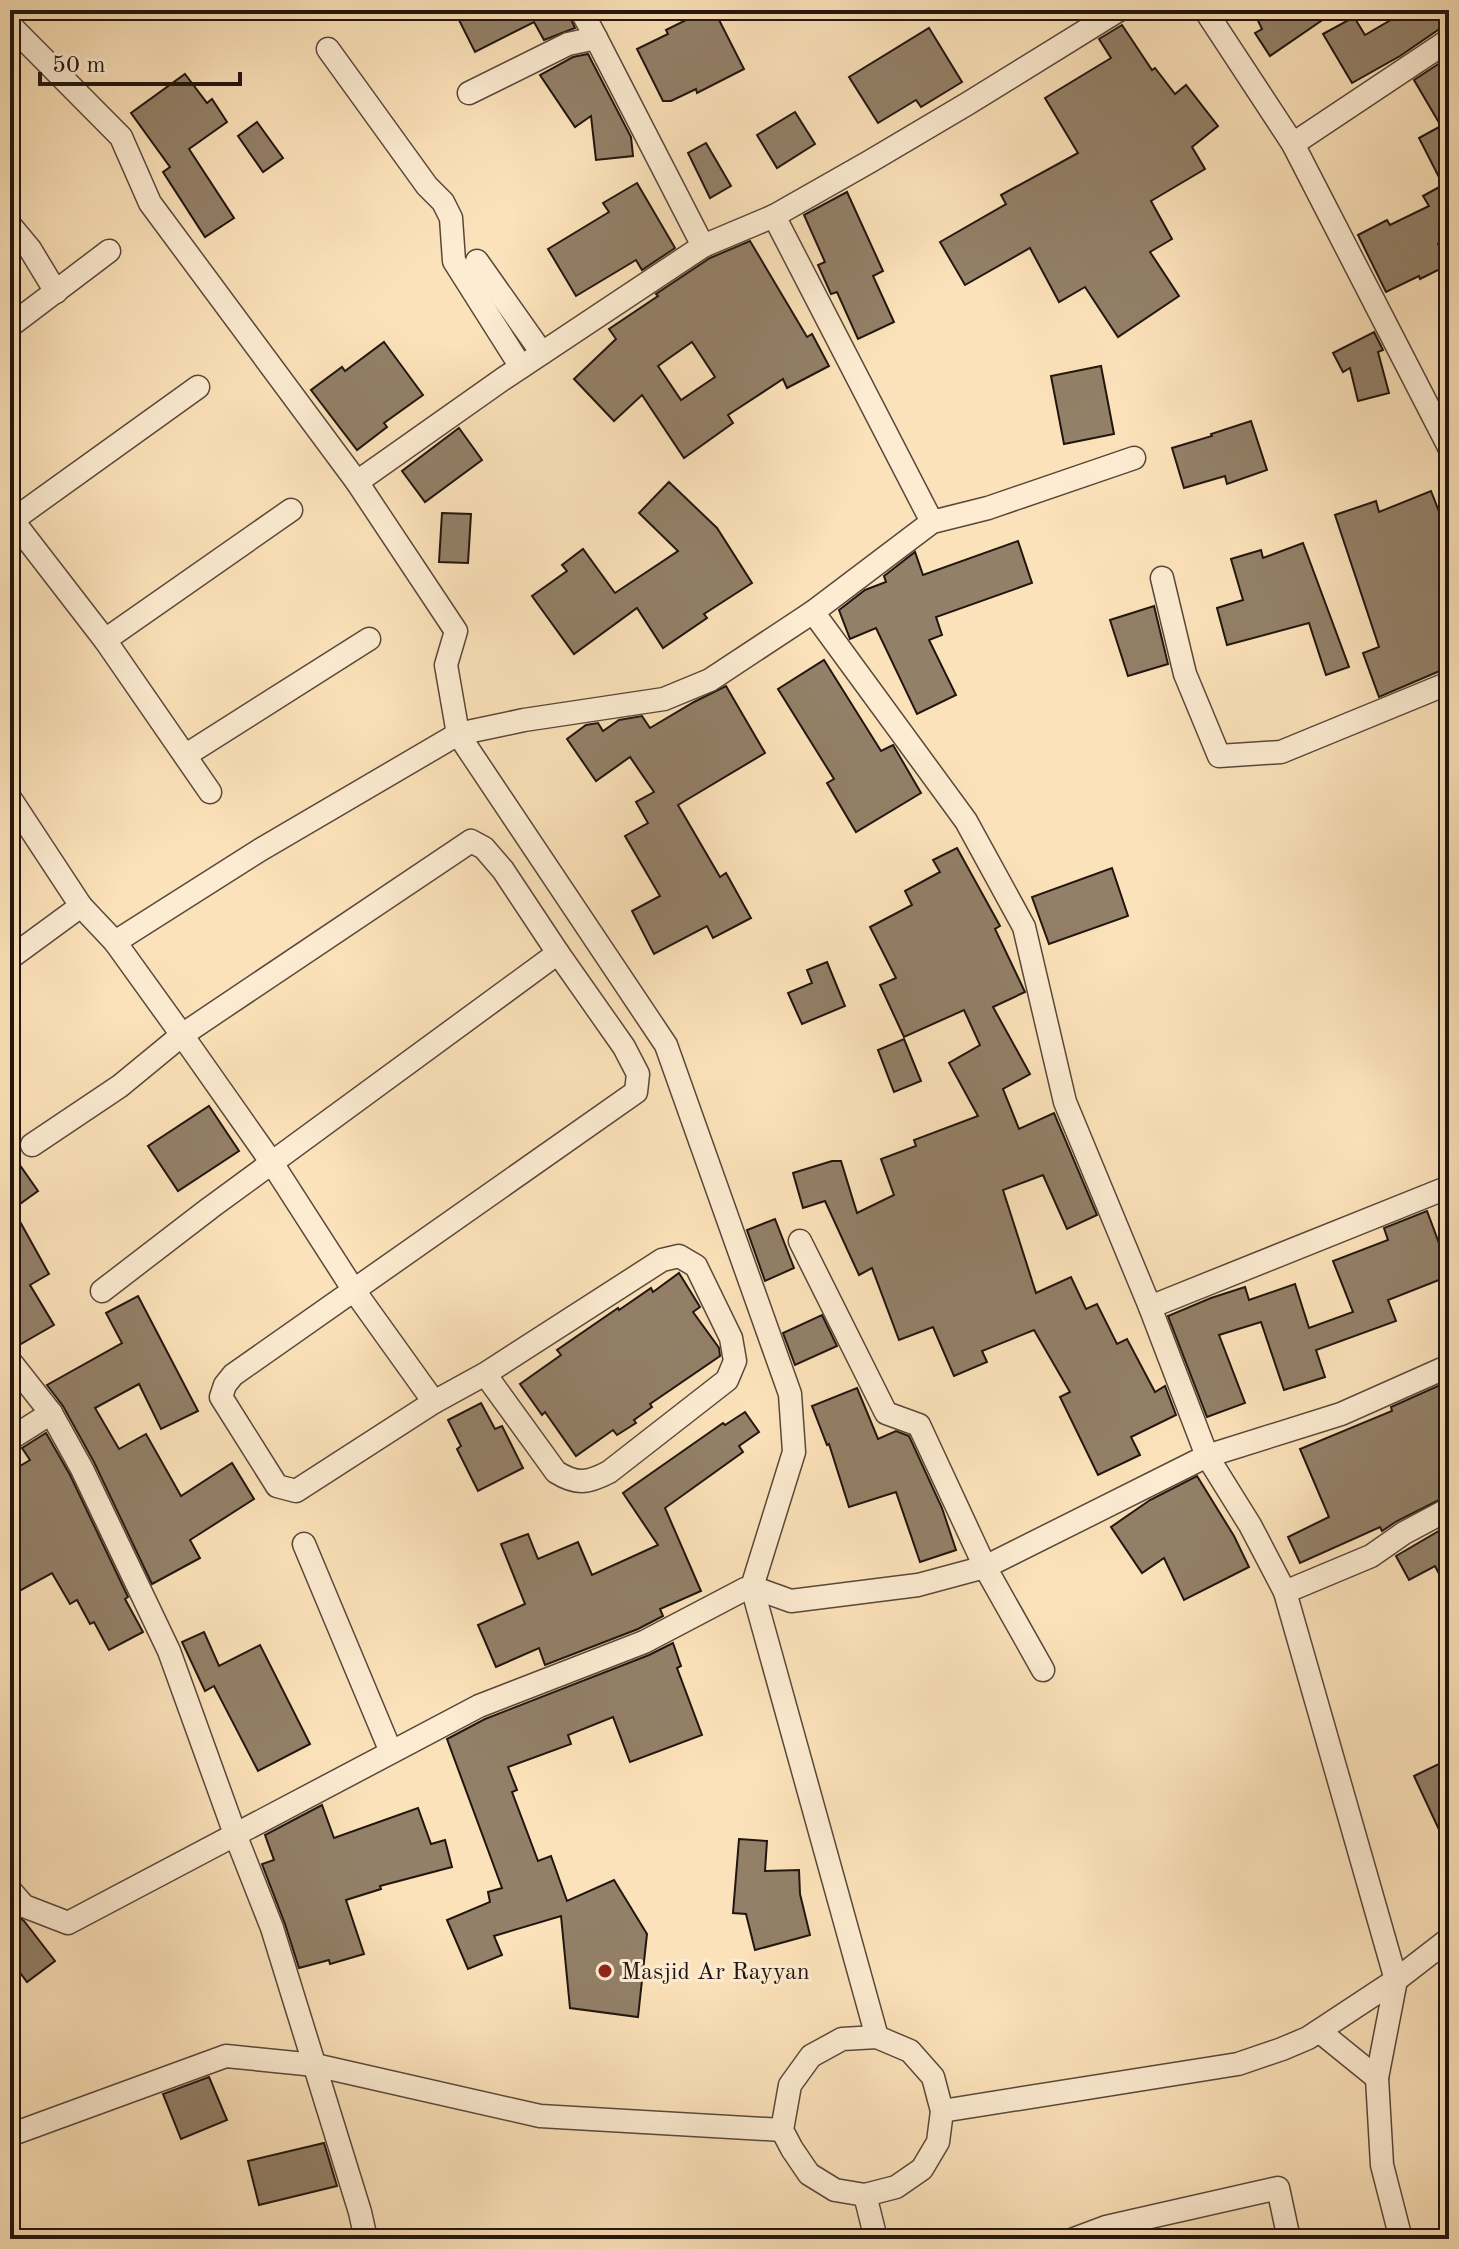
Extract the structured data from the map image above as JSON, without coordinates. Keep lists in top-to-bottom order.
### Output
{
  "places": ["Masjid Ar Rayyan"],
  "scale_bar": "50 m"
}
